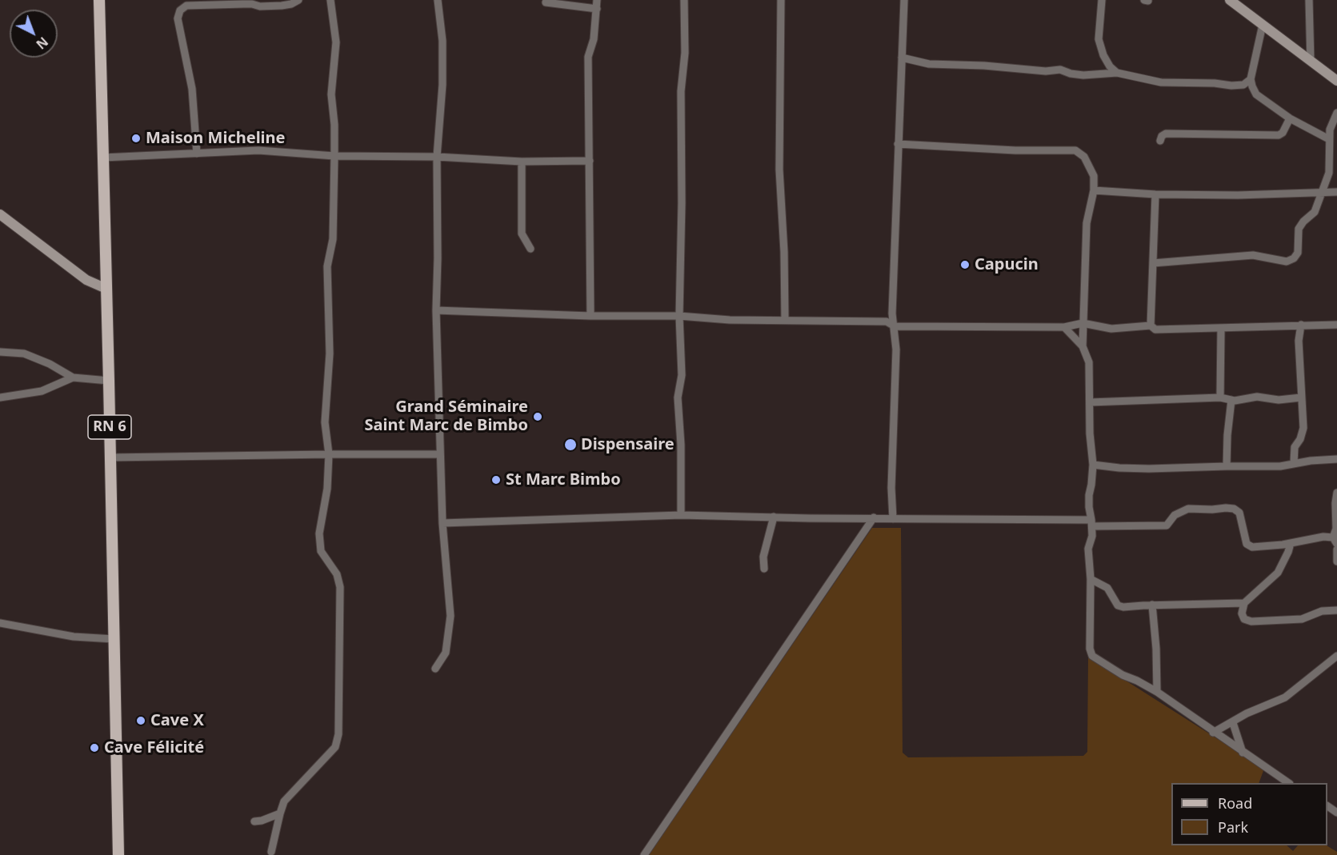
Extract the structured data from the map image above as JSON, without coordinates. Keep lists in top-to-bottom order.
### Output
{
  "streets": {
    "main road": ["RN 6"]
  },
  "places": [
    "Maison Micheline",
    "Capucin",
    "Grand Séminaire Saint Marc de Bimbo",
    "Dispensaire",
    "St Marc Bimbo",
    "Cave X",
    "Cave Félicité"
  ],
  "legend": ["Road", "Park"],
  "north": "bottom right"
}
